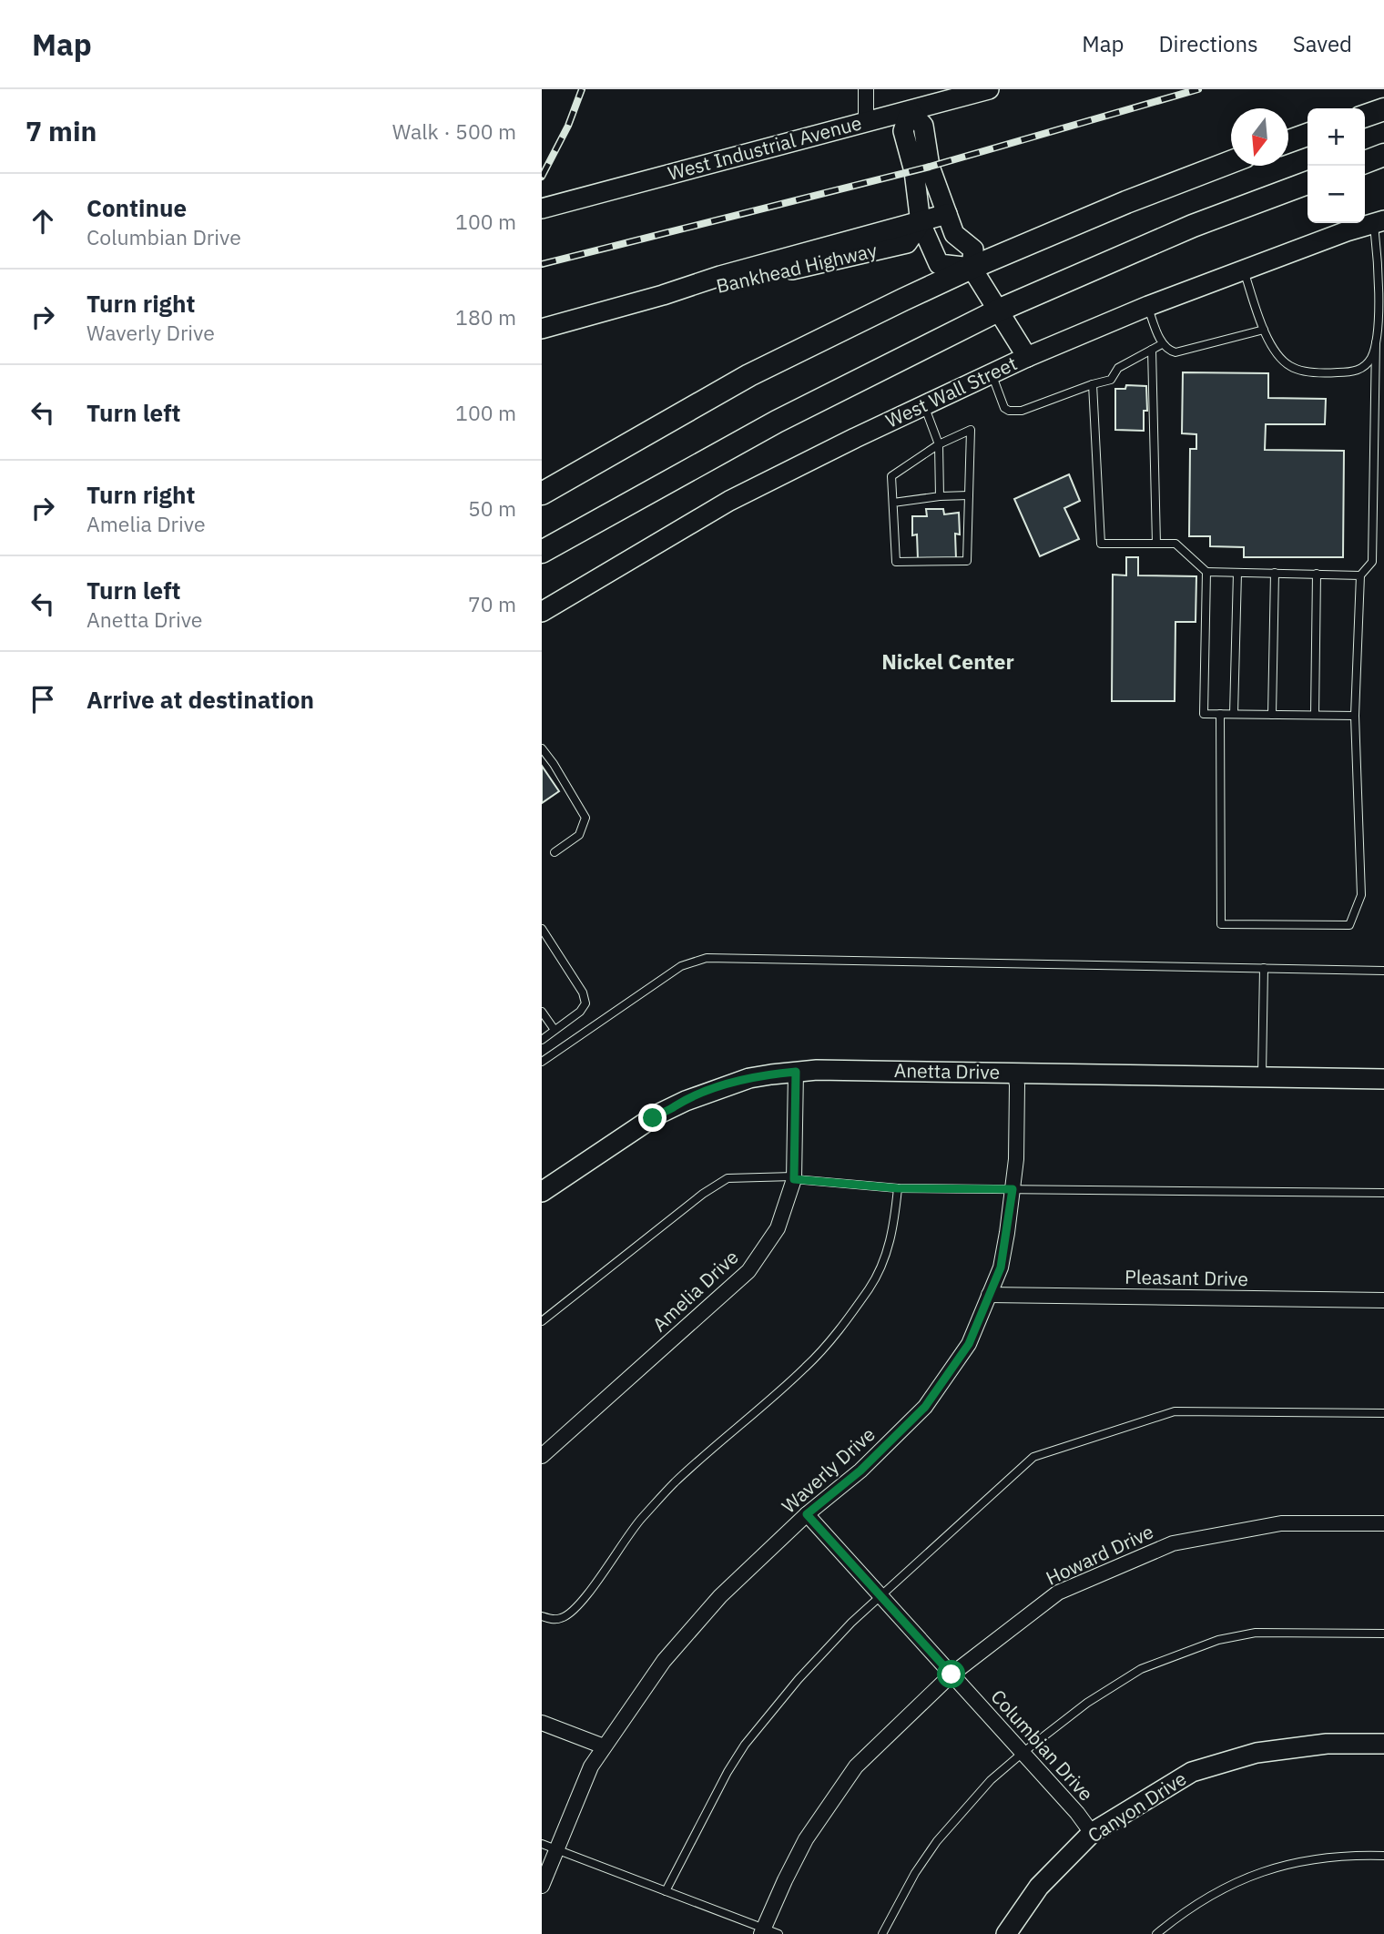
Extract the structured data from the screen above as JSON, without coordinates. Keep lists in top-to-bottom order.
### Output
{
  "streets": {
    "street": [
      "West Industrial Avenue",
      "Bankhead Highway",
      "West Wall Street",
      "Anetta Drive",
      "Pleasant Drive",
      "Amelia Drive",
      "Waverly Drive",
      "Howard Drive",
      "Columbian Drive",
      "Canyon Drive"
    ]
  },
  "crossings": [
    ["Anetta Drive", "Amelia Drive"],
    ["Anetta Drive", "Waverly Drive"],
    ["Pleasant Drive", "Waverly Drive"],
    ["Waverly Drive", "Columbian Drive"],
    ["Howard Drive", "Columbian Drive"],
    ["Columbian Drive", "Canyon Drive"]
  ],
  "districts": ["Nickel Center"],
  "north": "bottom",
  "page": {
    "header": "Map",
    "nav": ["Map", "Directions", "Saved"],
    "heading": ["7 min", "Walk · 500 m"],
    "map_buttons": ["+", "−"],
    "list": [
      ["Continue", "Columbian Drive", "100 m"],
      ["Turn right", "Waverly Drive", "180 m"],
      ["Turn left", "100 m"],
      ["Turn right", "Amelia Drive", "50 m"],
      ["Turn left", "Anetta Drive", "70 m"],
      "Arrive at destination"
    ]
  }
}
